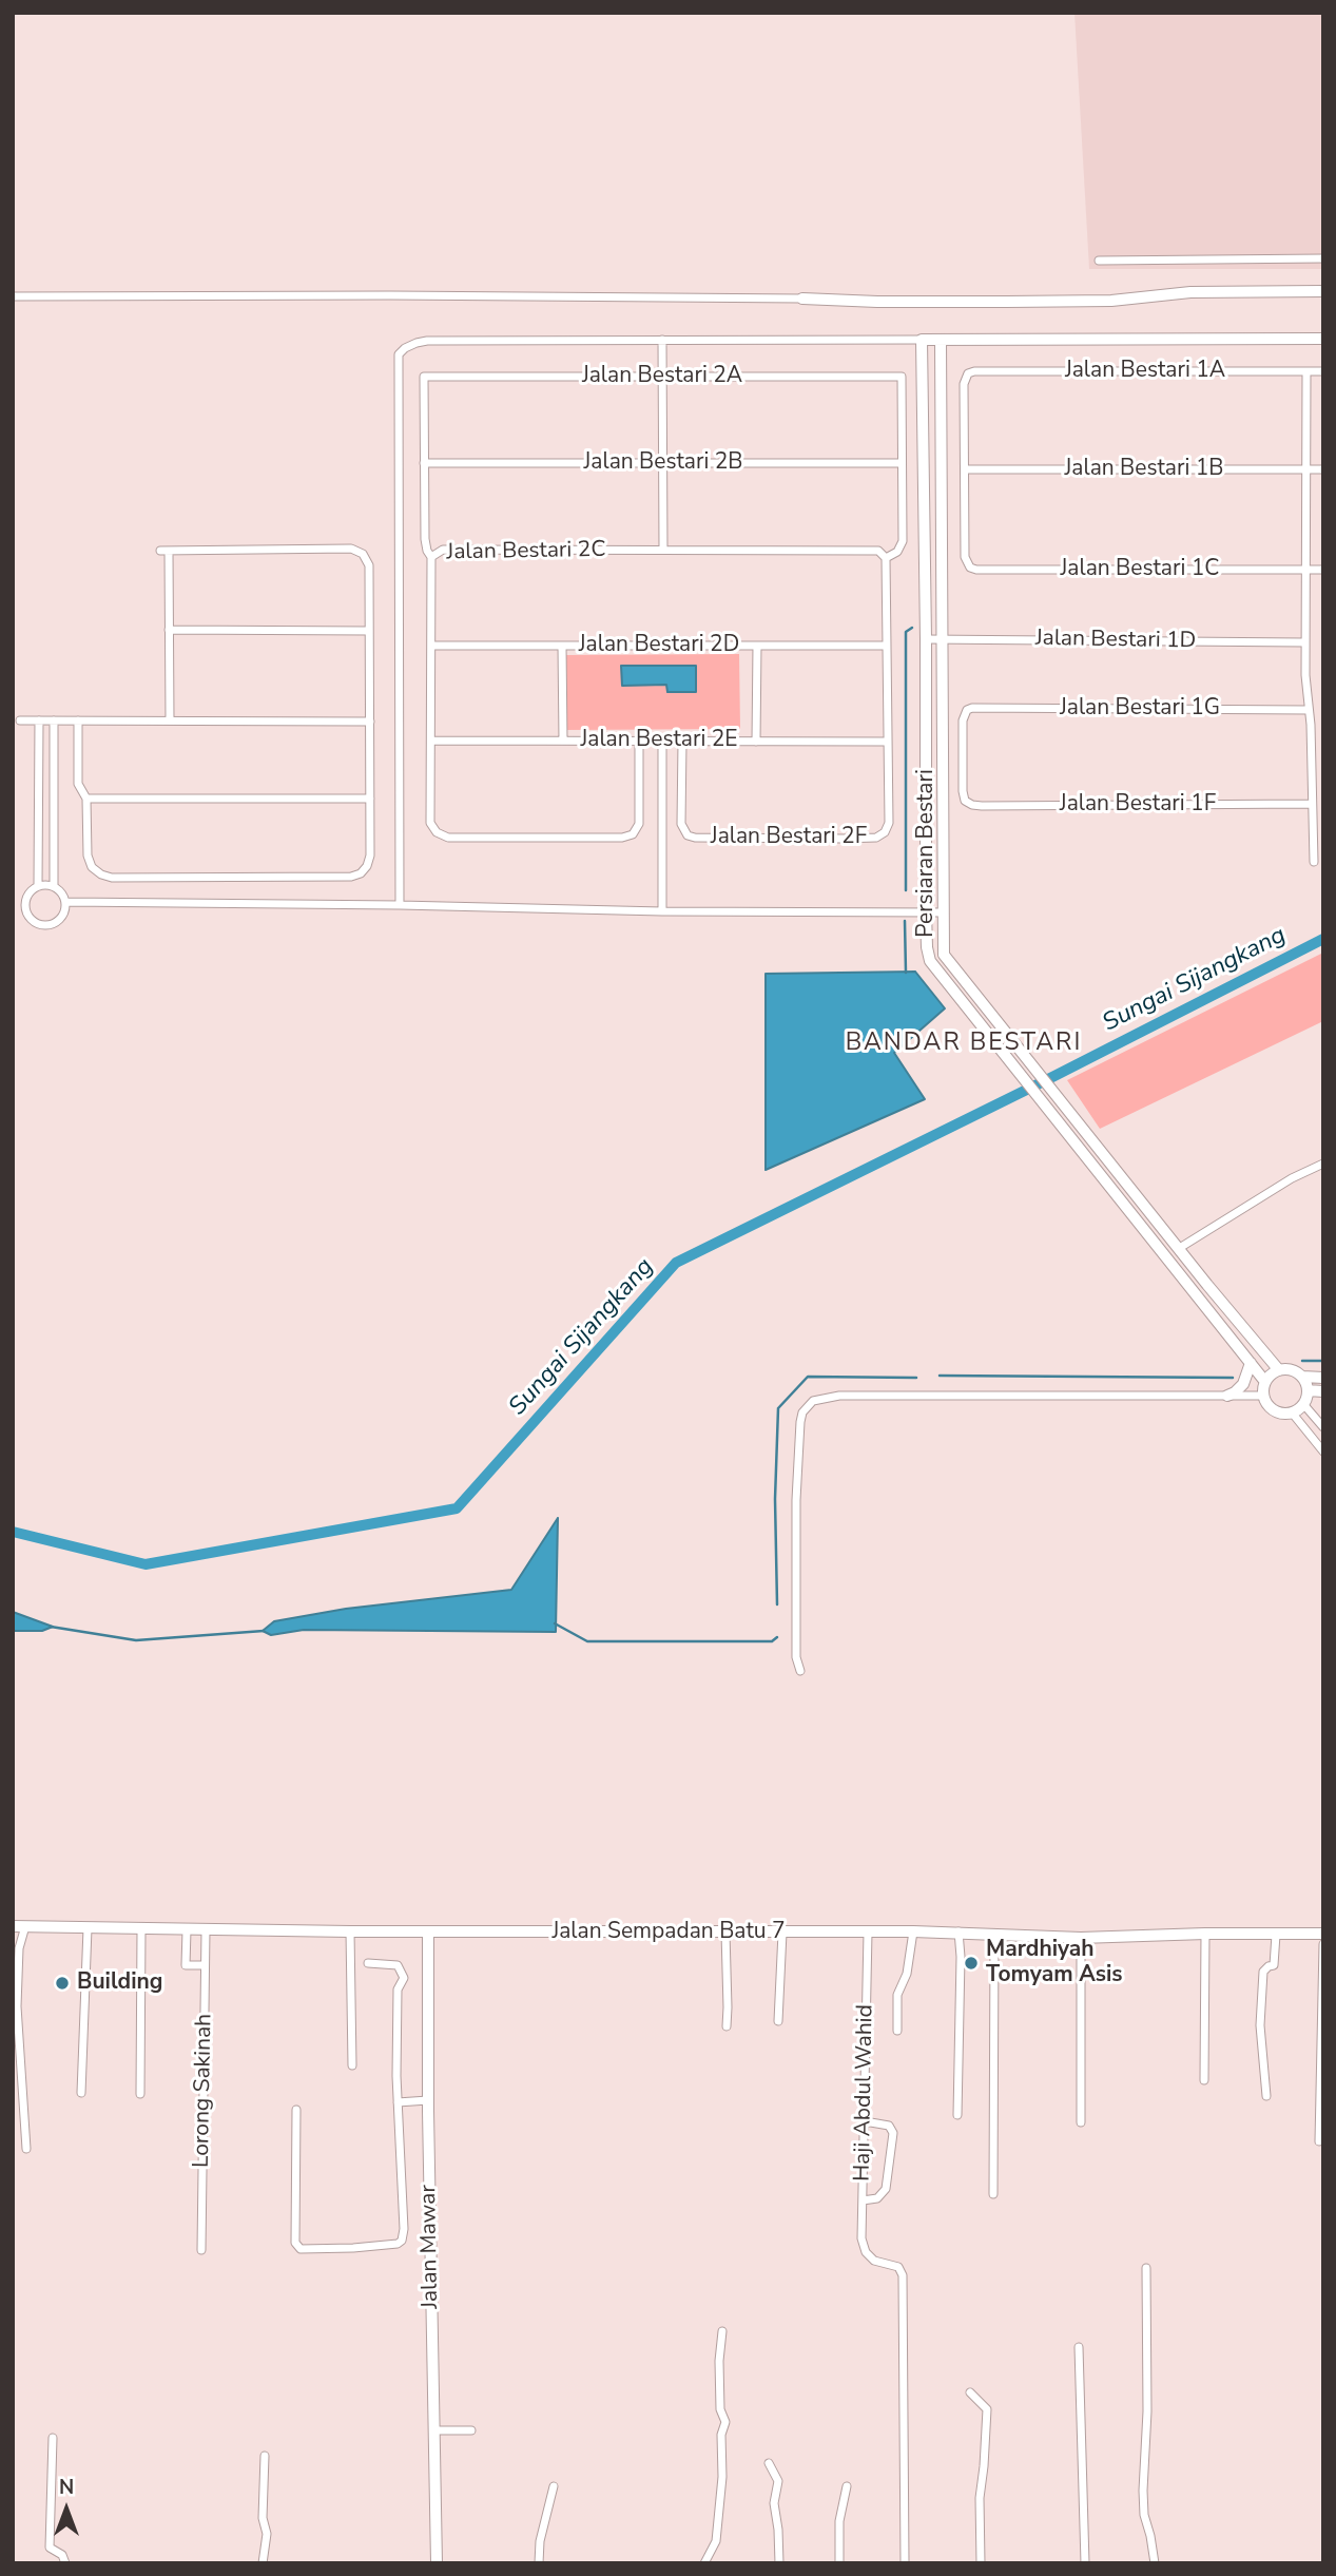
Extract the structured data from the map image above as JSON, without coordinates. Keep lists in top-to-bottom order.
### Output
{
  "streets": {
    "street": [
      "Jalan Bestari 1A",
      "Jalan Bestari 2A",
      "Jalan Bestari 2B",
      "Jalan Bestari 1B",
      "Jalan Bestari 2C",
      "Jalan Bestari 1C",
      "Jalan Bestari 1D",
      "Jalan Bestari 2D",
      "Jalan Bestari 1G",
      "Jalan Bestari 2E",
      "Jalan Bestari 1F",
      "Jalan Bestari 2F",
      "Persiaran Bestari",
      "Jalan Sempadan Batu 7",
      "Lorong Sakinah",
      "Haji Abdul Wahid",
      "Jalan Mawar"
    ]
  },
  "crossings": [
    ["Jalan Bestari 1A", "Jalan Bestari 1B"],
    ["Jalan Bestari 1A", "Jalan Bestari 1C"],
    ["Jalan Bestari 2A", "Jalan Bestari 2B"],
    ["Jalan Bestari 1B", "Jalan Bestari 1C"],
    ["Jalan Bestari 2C", "Jalan Bestari 2D"],
    ["Jalan Bestari 2C", "Jalan Bestari 2E"],
    ["Jalan Bestari 1D", "Persiaran Bestari"],
    ["Jalan Bestari 1G", "Jalan Bestari 1F"],
    ["Jalan Bestari 2E", "Jalan Bestari 2F"],
    ["Jalan Sempadan Batu 7", "Lorong Sakinah"],
    ["Jalan Sempadan Batu 7", "Haji Abdul Wahid"],
    ["Jalan Sempadan Batu 7", "Jalan Mawar"]
  ],
  "districts": ["BANDAR BESTARI"],
  "water": ["Sungai Sijangkang"],
  "places": ["Mardhiyah Tomyam Asis", "Building"],
  "north": "top"
}
